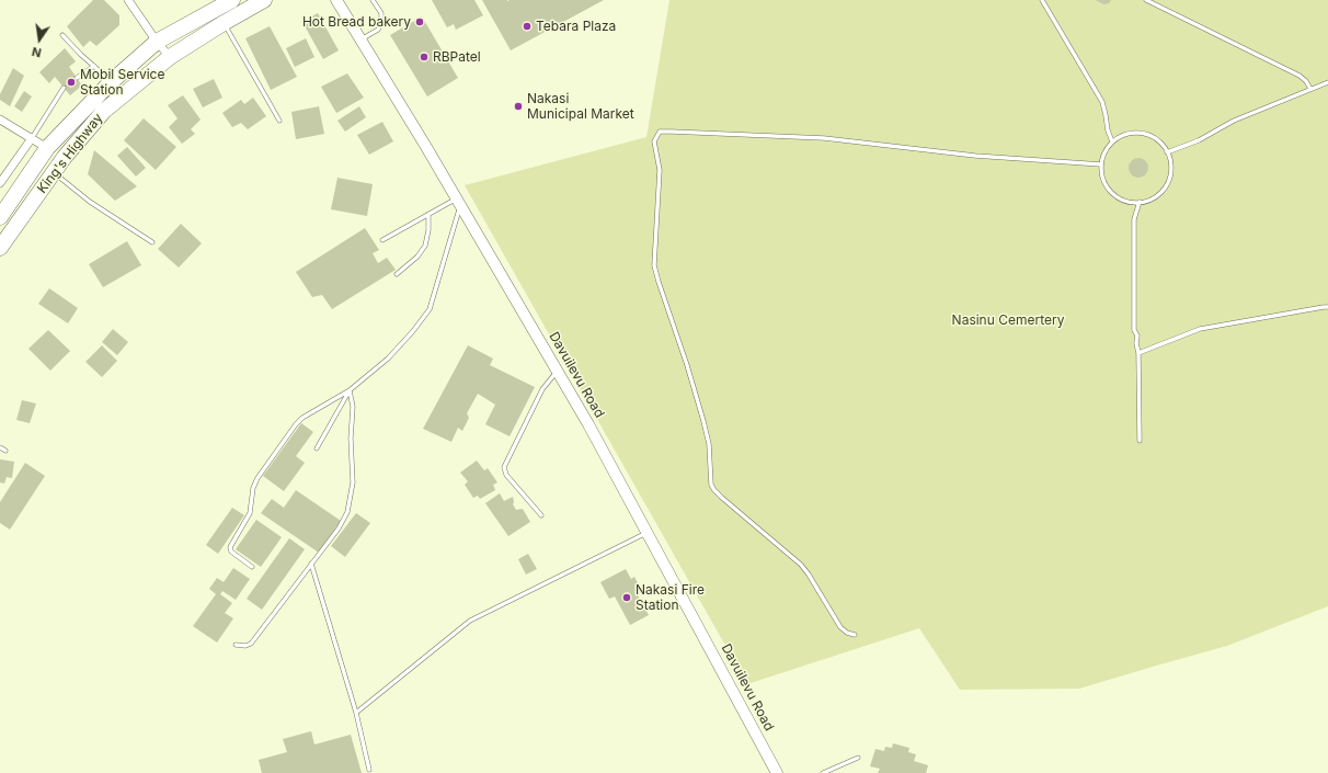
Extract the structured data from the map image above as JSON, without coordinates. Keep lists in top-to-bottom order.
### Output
{
  "streets": {
    "highway": ["King's Highway"],
    "street": ["Davuilevu Road"]
  },
  "parks": ["Nasinu Cemertery"],
  "places": [
    "Hot Bread bakery",
    "Tebara Plaza",
    "RBPatel",
    "Mobil Service Station",
    "Nakasi Municipal Market",
    "Nakasi Fire Station"
  ],
  "north": "bottom"
}
